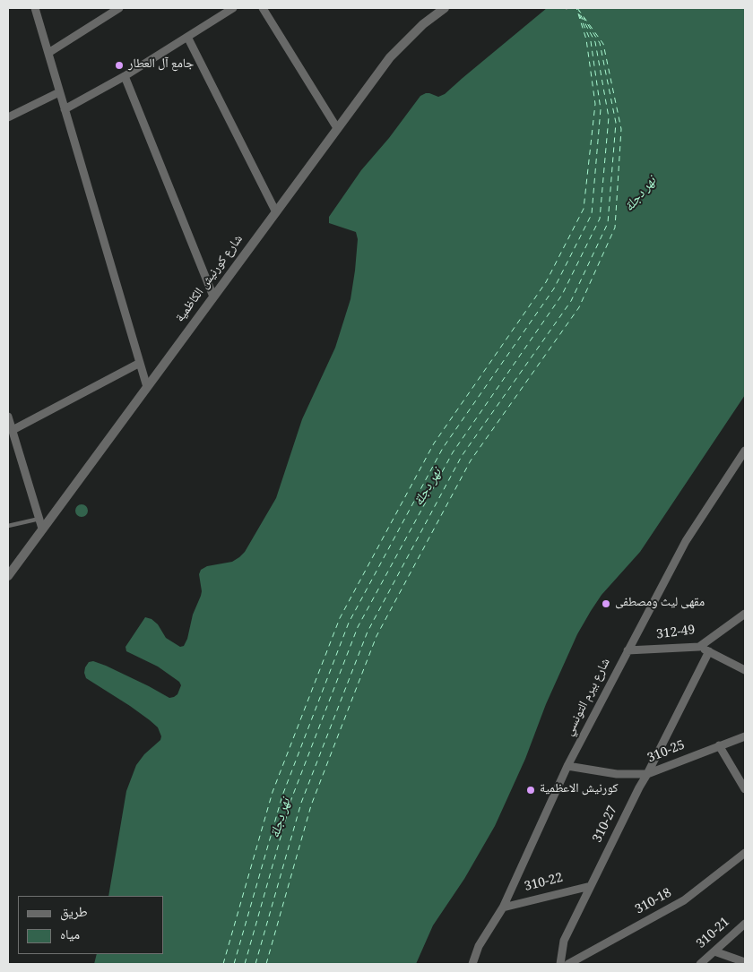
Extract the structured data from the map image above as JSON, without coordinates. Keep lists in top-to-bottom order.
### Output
{
  "streets": {
    "street": [
      "شارع كورنيش الكاظمية",
      "312-49",
      "شارع بيرم التونسي",
      "310-25",
      "310-27",
      "310-22",
      "310-18",
      "310-21"
    ]
  },
  "crossings": [
    ["312-49", "شارع بيرم التونسي"],
    ["شارع بيرم التونسي", "310-25"],
    ["شارع بيرم التونسي", "310-22"],
    ["310-25", "310-27"],
    ["310-27", "310-22"]
  ],
  "water": ["نهر دجلة"],
  "places": ["جامع آل العطار", "مقهى ليث ومصطفى", "كورنيش الاعظمية"],
  "legend": ["طريق", "مياه"]
}
